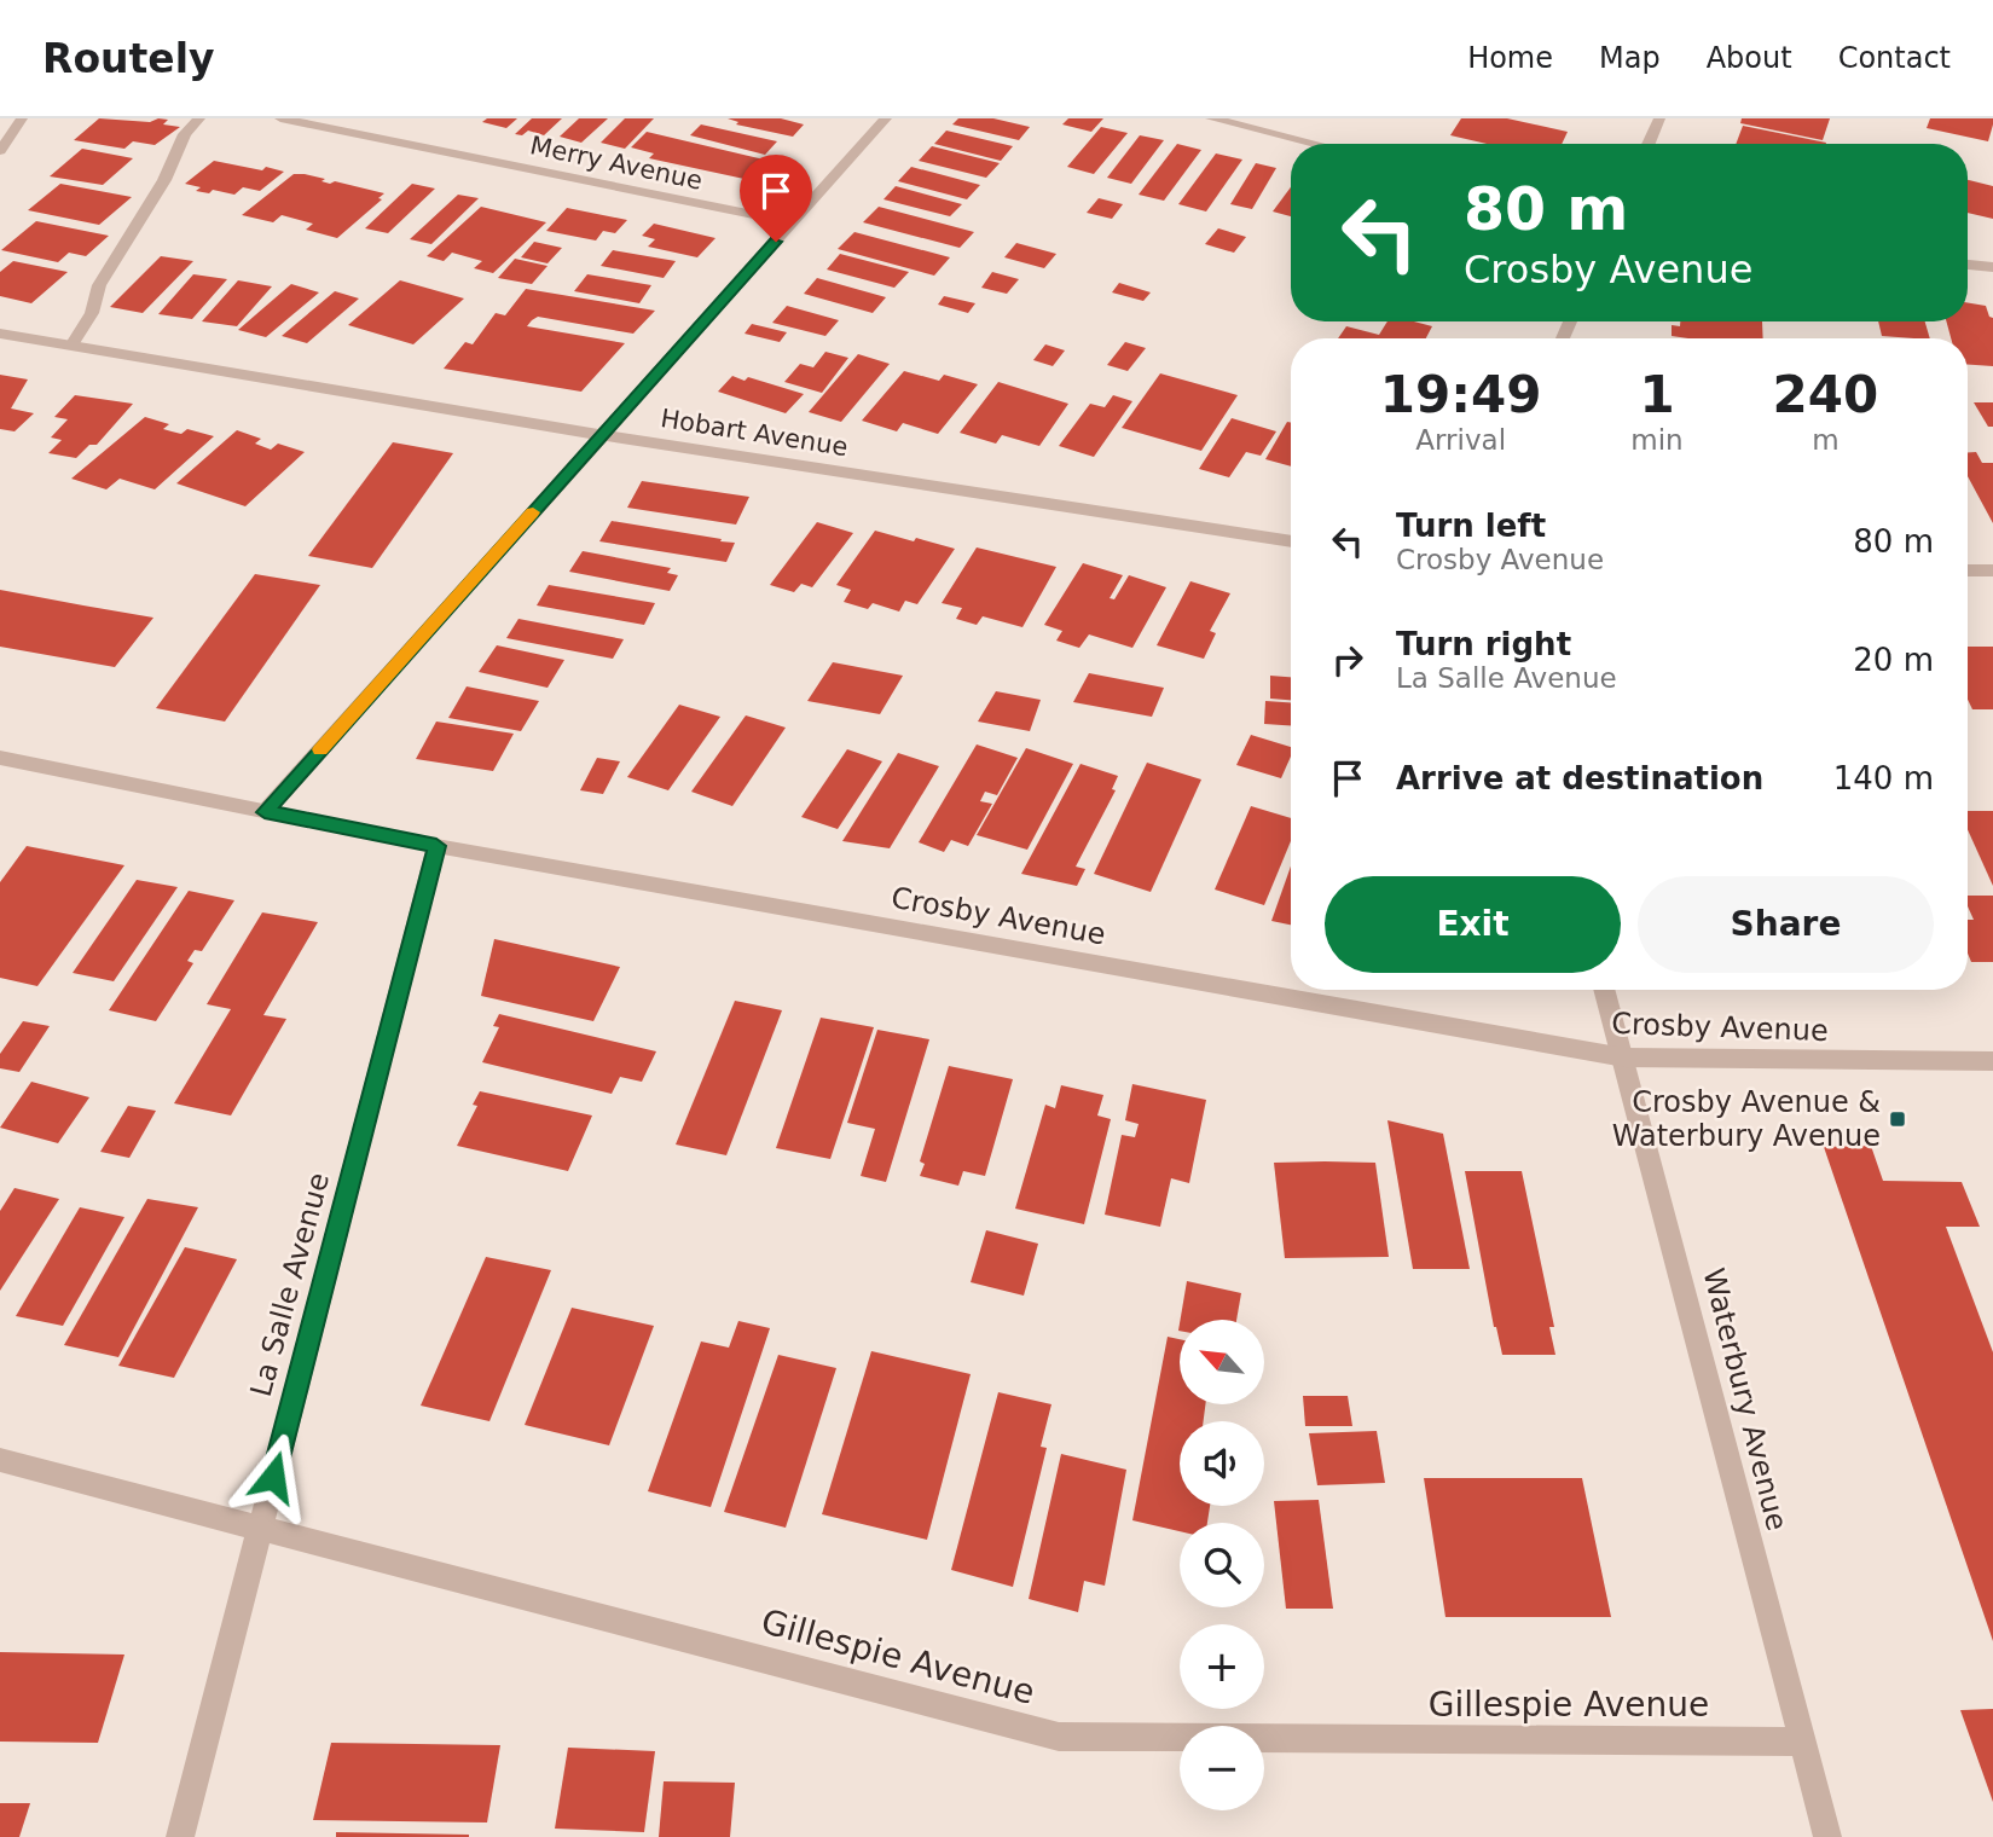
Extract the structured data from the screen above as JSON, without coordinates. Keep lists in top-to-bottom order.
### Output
{
  "streets": {
    "street": [
      "Merry Avenue",
      "Hobart Avenue",
      "Crosby Avenue",
      "La Salle Avenue",
      "Waterbury Avenue",
      "Gillespie Avenue"
    ]
  },
  "crossings": [
    ["Crosby Avenue", "La Salle Avenue"],
    ["Crosby Avenue", "Waterbury Avenue"],
    ["La Salle Avenue", "Gillespie Avenue"],
    ["Waterbury Avenue", "Gillespie Avenue"]
  ],
  "places": {
    "transit": ["Crosby Avenue & Waterbury Avenue"]
  },
  "north": "top left",
  "page": {
    "header": "Routely",
    "nav": [
      "Home",
      "Map",
      "About",
      "Contact"
    ],
    "turn": ["80 m", "Crosby Avenue"],
    "eta": [
      "19:49",
      "Arrival",
      "1",
      "min",
      "240",
      "m"
    ],
    "list": [
      {
        "name": "Turn left",
        "note": "Crosby Avenue",
        "value": "80 m"
      },
      {
        "name": "Turn right",
        "note": "La Salle Avenue",
        "value": "20 m"
      },
      {
        "name": "Arrive at destination",
        "value": "140 m"
      }
    ],
    "buttons": ["Exit", "Share"],
    "map_buttons": ["+", "−"]
  }
}
